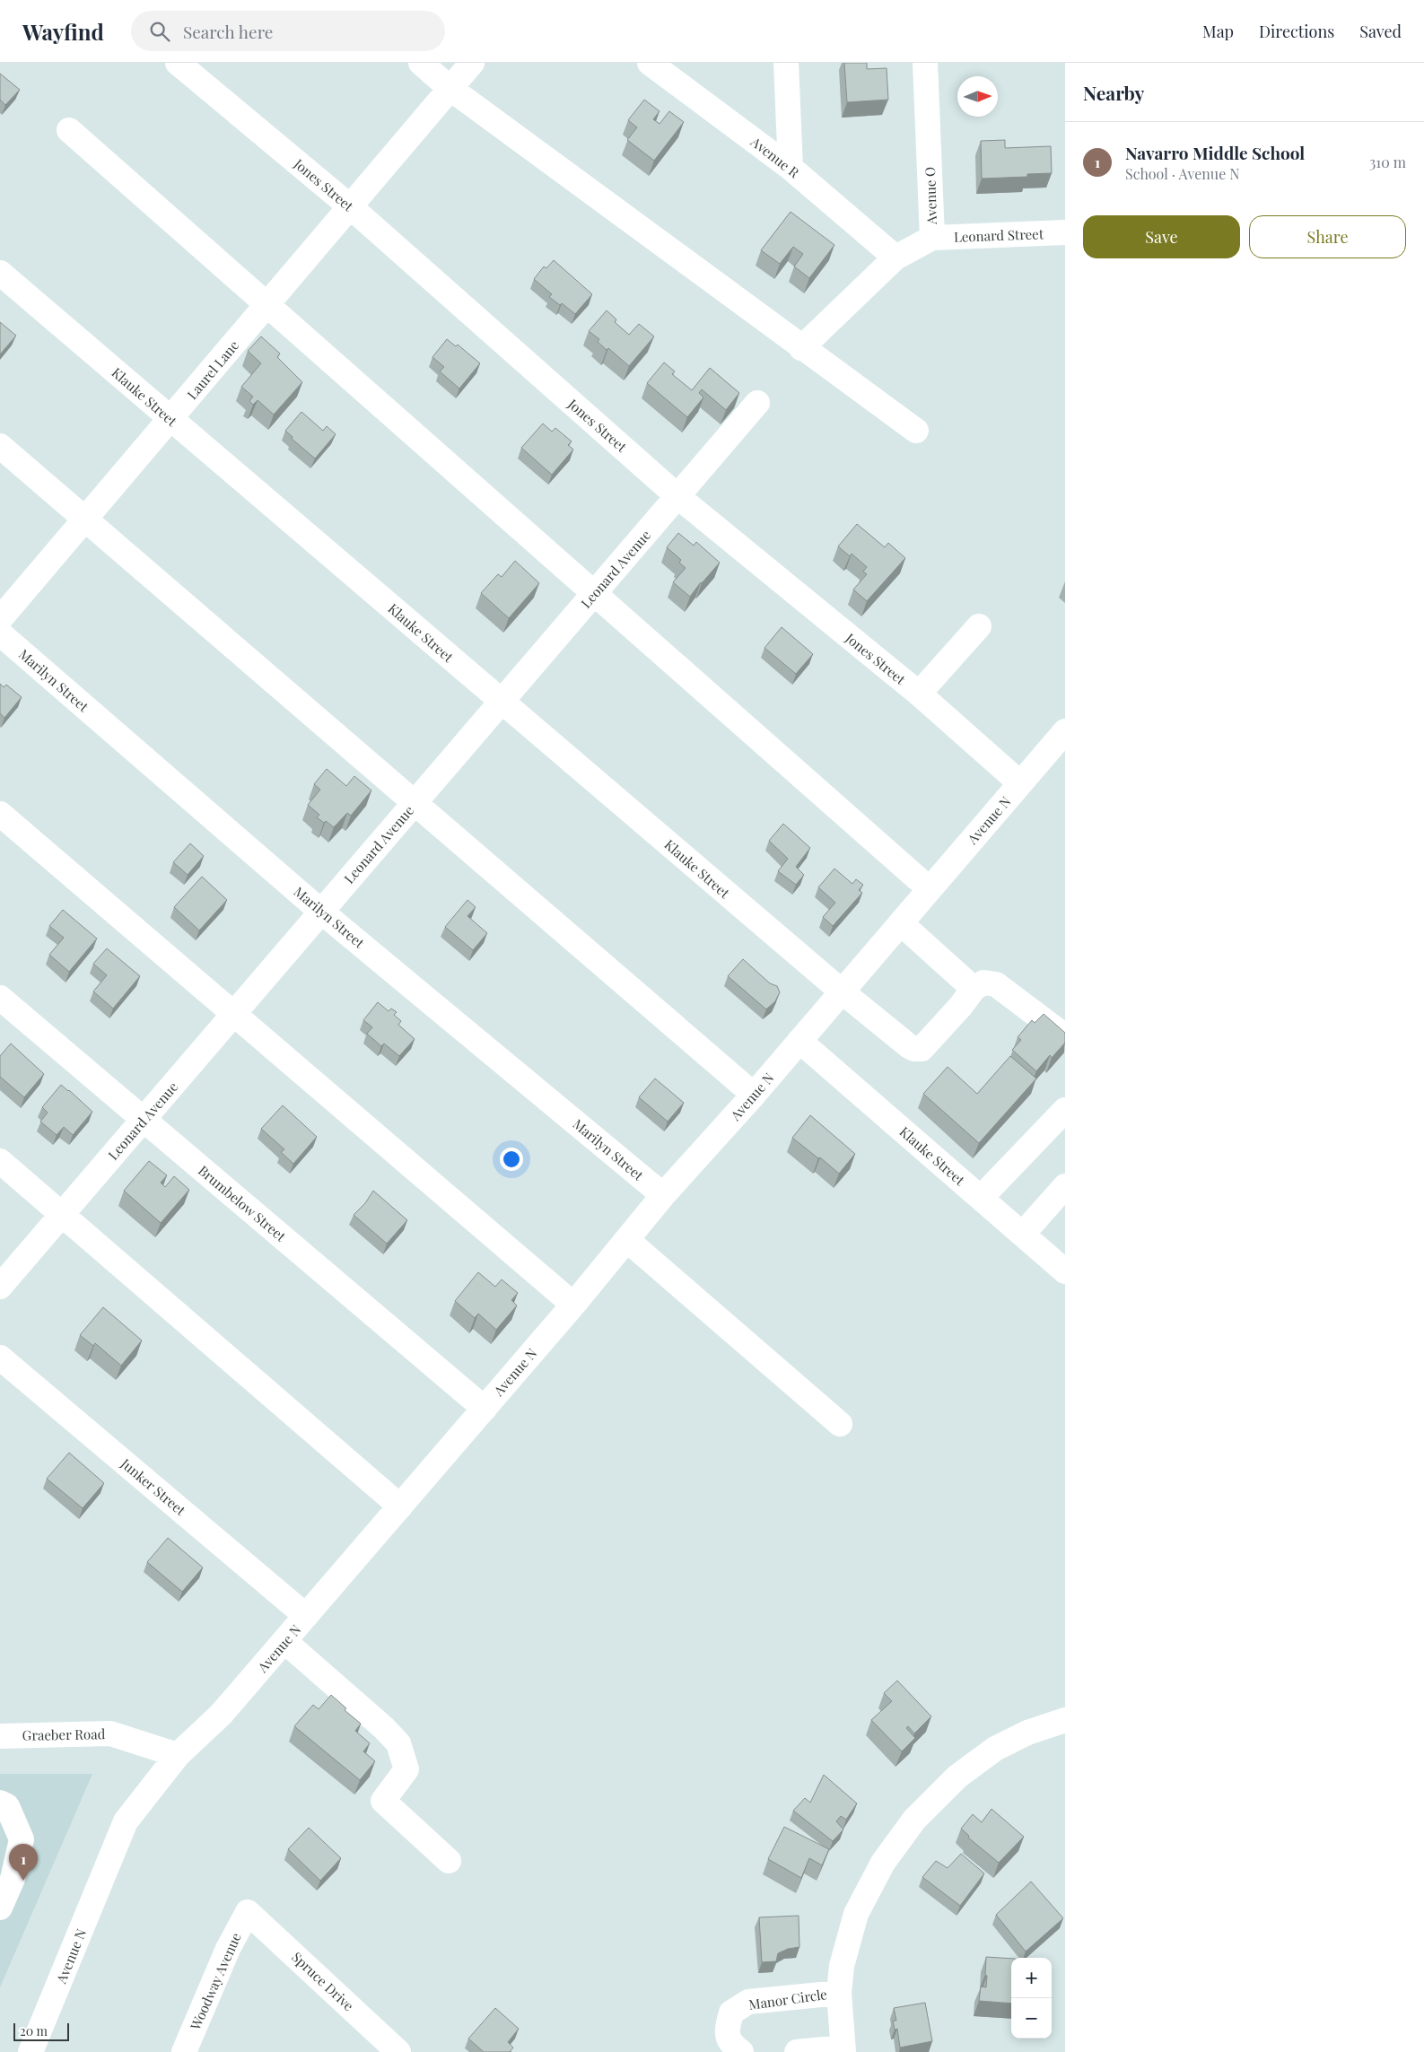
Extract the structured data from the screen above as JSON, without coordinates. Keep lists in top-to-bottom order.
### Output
{
  "streets": {
    "street": [
      "Avenue R",
      "Jones Street",
      "Avenue O",
      "Leonard Street",
      "Laurel Lane",
      "Klauke Street",
      "Leonard Avenue",
      "Marilyn Street",
      "Avenue N",
      "Brumbelow Street",
      "Junker Street",
      "Graeber Road",
      "Woodway Avenue",
      "Spruce Drive",
      "Manor Circle"
    ]
  },
  "crossings": [
    ["Avenue R", "Avenue O"],
    ["Jones Street", "Laurel Lane"],
    ["Jones Street", "Leonard Avenue"],
    ["Jones Street", "Avenue N"],
    ["Avenue O", "Leonard Street"],
    ["Laurel Lane", "Klauke Street"],
    ["Klauke Street", "Leonard Avenue"],
    ["Klauke Street", "Avenue N"],
    ["Leonard Avenue", "Marilyn Street"],
    ["Leonard Avenue", "Brumbelow Street"],
    ["Marilyn Street", "Avenue N"],
    ["Avenue N", "Brumbelow Street"],
    ["Avenue N", "Junker Street"],
    ["Avenue N", "Graeber Road"],
    ["Woodway Avenue", "Spruce Drive"]
  ],
  "scale_bar": "20 m",
  "north": "right",
  "page": {
    "header": "Wayfind",
    "search": "Search here",
    "nav": ["Map", "Directions", "Saved"],
    "heading": "Nearby",
    "list": [
      {
        "mark": "1",
        "name": "Navarro Middle School",
        "note": "School · Avenue N",
        "value": "310 m"
      }
    ],
    "buttons": ["Save", "Share"],
    "pins": "1",
    "map_buttons": ["+", "−"],
    "scale": "20 m"
  }
}
